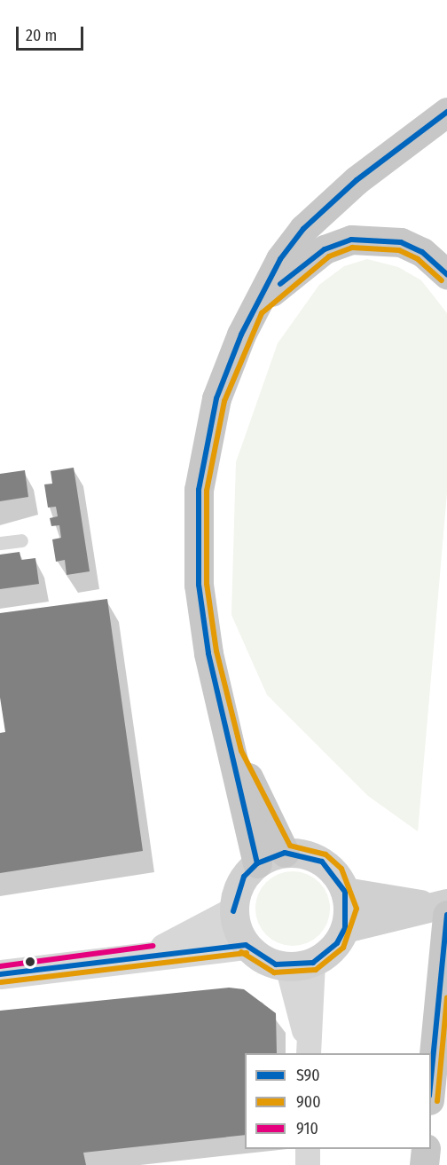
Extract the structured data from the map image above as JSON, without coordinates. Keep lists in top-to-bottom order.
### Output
{
  "lines": ["transit line S90", "transit line 900", "transit line 910"],
  "legend": ["S90", "900", "910"],
  "scale_bar": "20 m"
}
